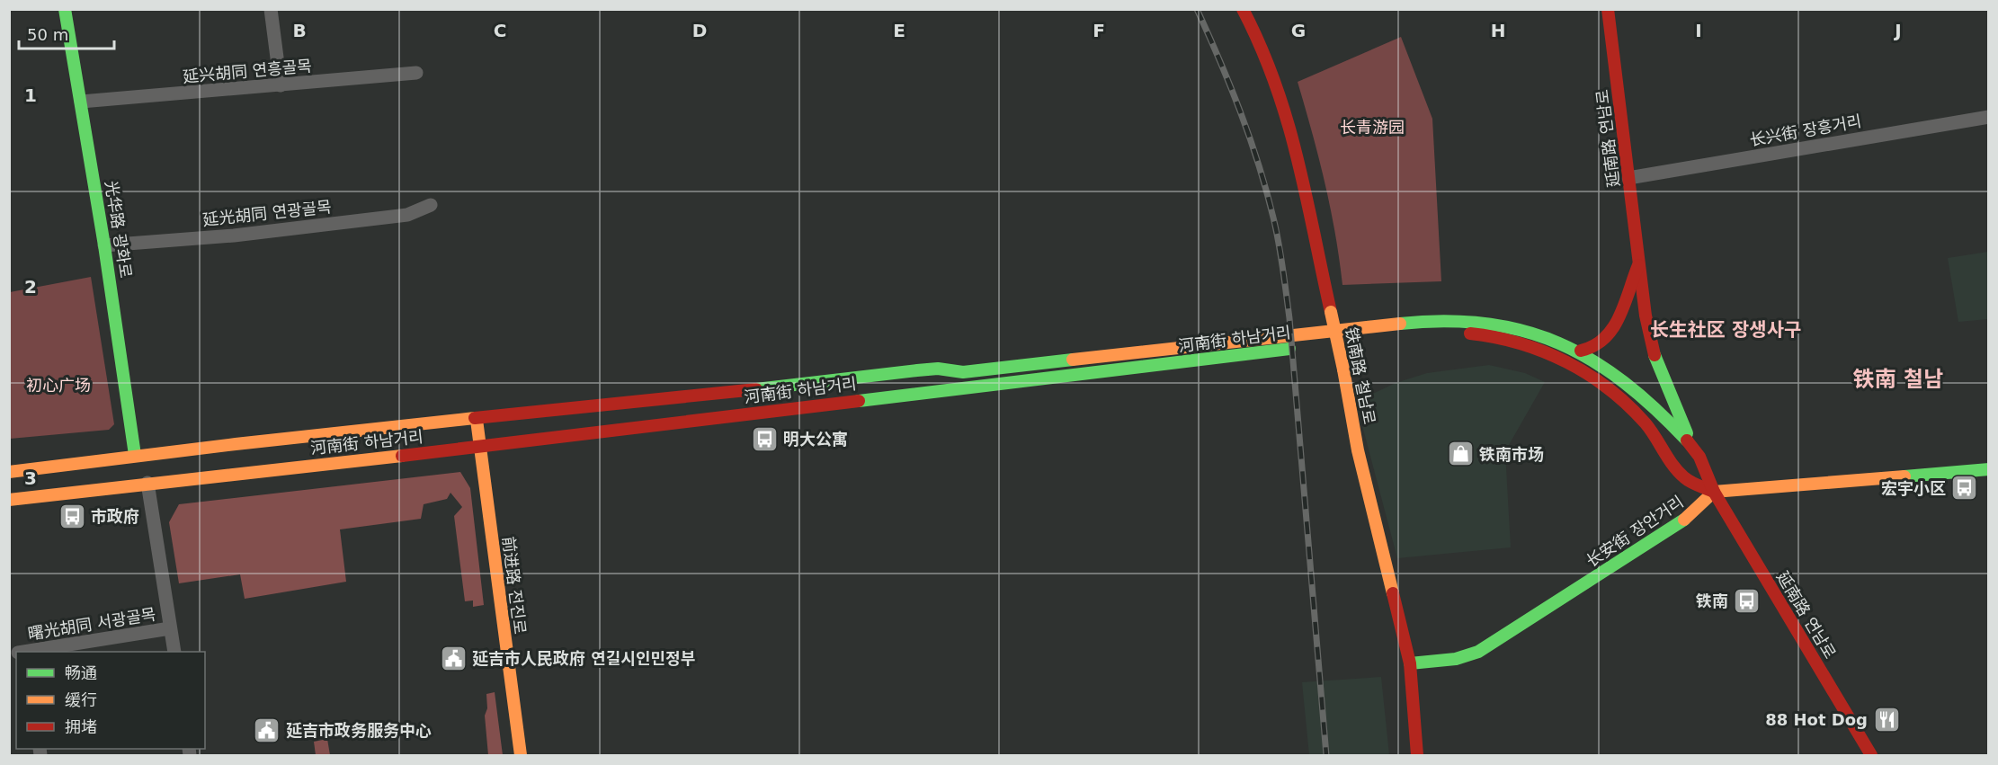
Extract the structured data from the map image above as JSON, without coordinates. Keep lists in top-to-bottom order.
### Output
{
  "streets": {
    "main road": [
      "延南路 연남로",
      "光华路 광화로",
      "河南街 하남거리",
      "铁南路 철남로",
      "长安街 장안거리",
      "前进路 전진로"
    ],
    "street": [
      "延兴胡同 연흥골목",
      "长兴街 장흥거리",
      "延光胡同 연광골목",
      "曙光胡同 서광골목"
    ]
  },
  "crossings": [
    ["延兴胡同 연흥골목", "光华路 광화로"],
    ["长兴街 장흥거리", "延南路 연남로"],
    ["延南路 연남로", "河南街 하남거리"],
    ["延南路 연남로", "长安街 장안거리"],
    ["延光胡同 연광골목", "光华路 광화로"],
    ["光华路 광화로", "河南街 하남거리"],
    ["河南街 하남거리", "前进路 전진로"],
    ["铁南路 철남로", "长安街 장안거리"]
  ],
  "districts": ["长生社区 장생사구", "铁南 철남"],
  "parks": ["长青游园", "初心广场"],
  "places": {
    "bus stop": [
      "明大公寓",
      "宏宇小区",
      "市政府",
      "铁南"
    ],
    "shop": ["铁南市场"],
    "public building": ["延吉市人民政府 연길시인민정부", "延吉市政务服务中心"],
    "restaurant": ["88 Hot Dog"]
  },
  "legend": ["畅通", "缓行", "拥堵"],
  "scale_bar": "50 m",
  "grid": {
    "columns": [
      "B",
      "C",
      "D",
      "E",
      "F",
      "G",
      "H",
      "I",
      "J"
    ],
    "rows": ["1", "2", "3"]
  }
}
